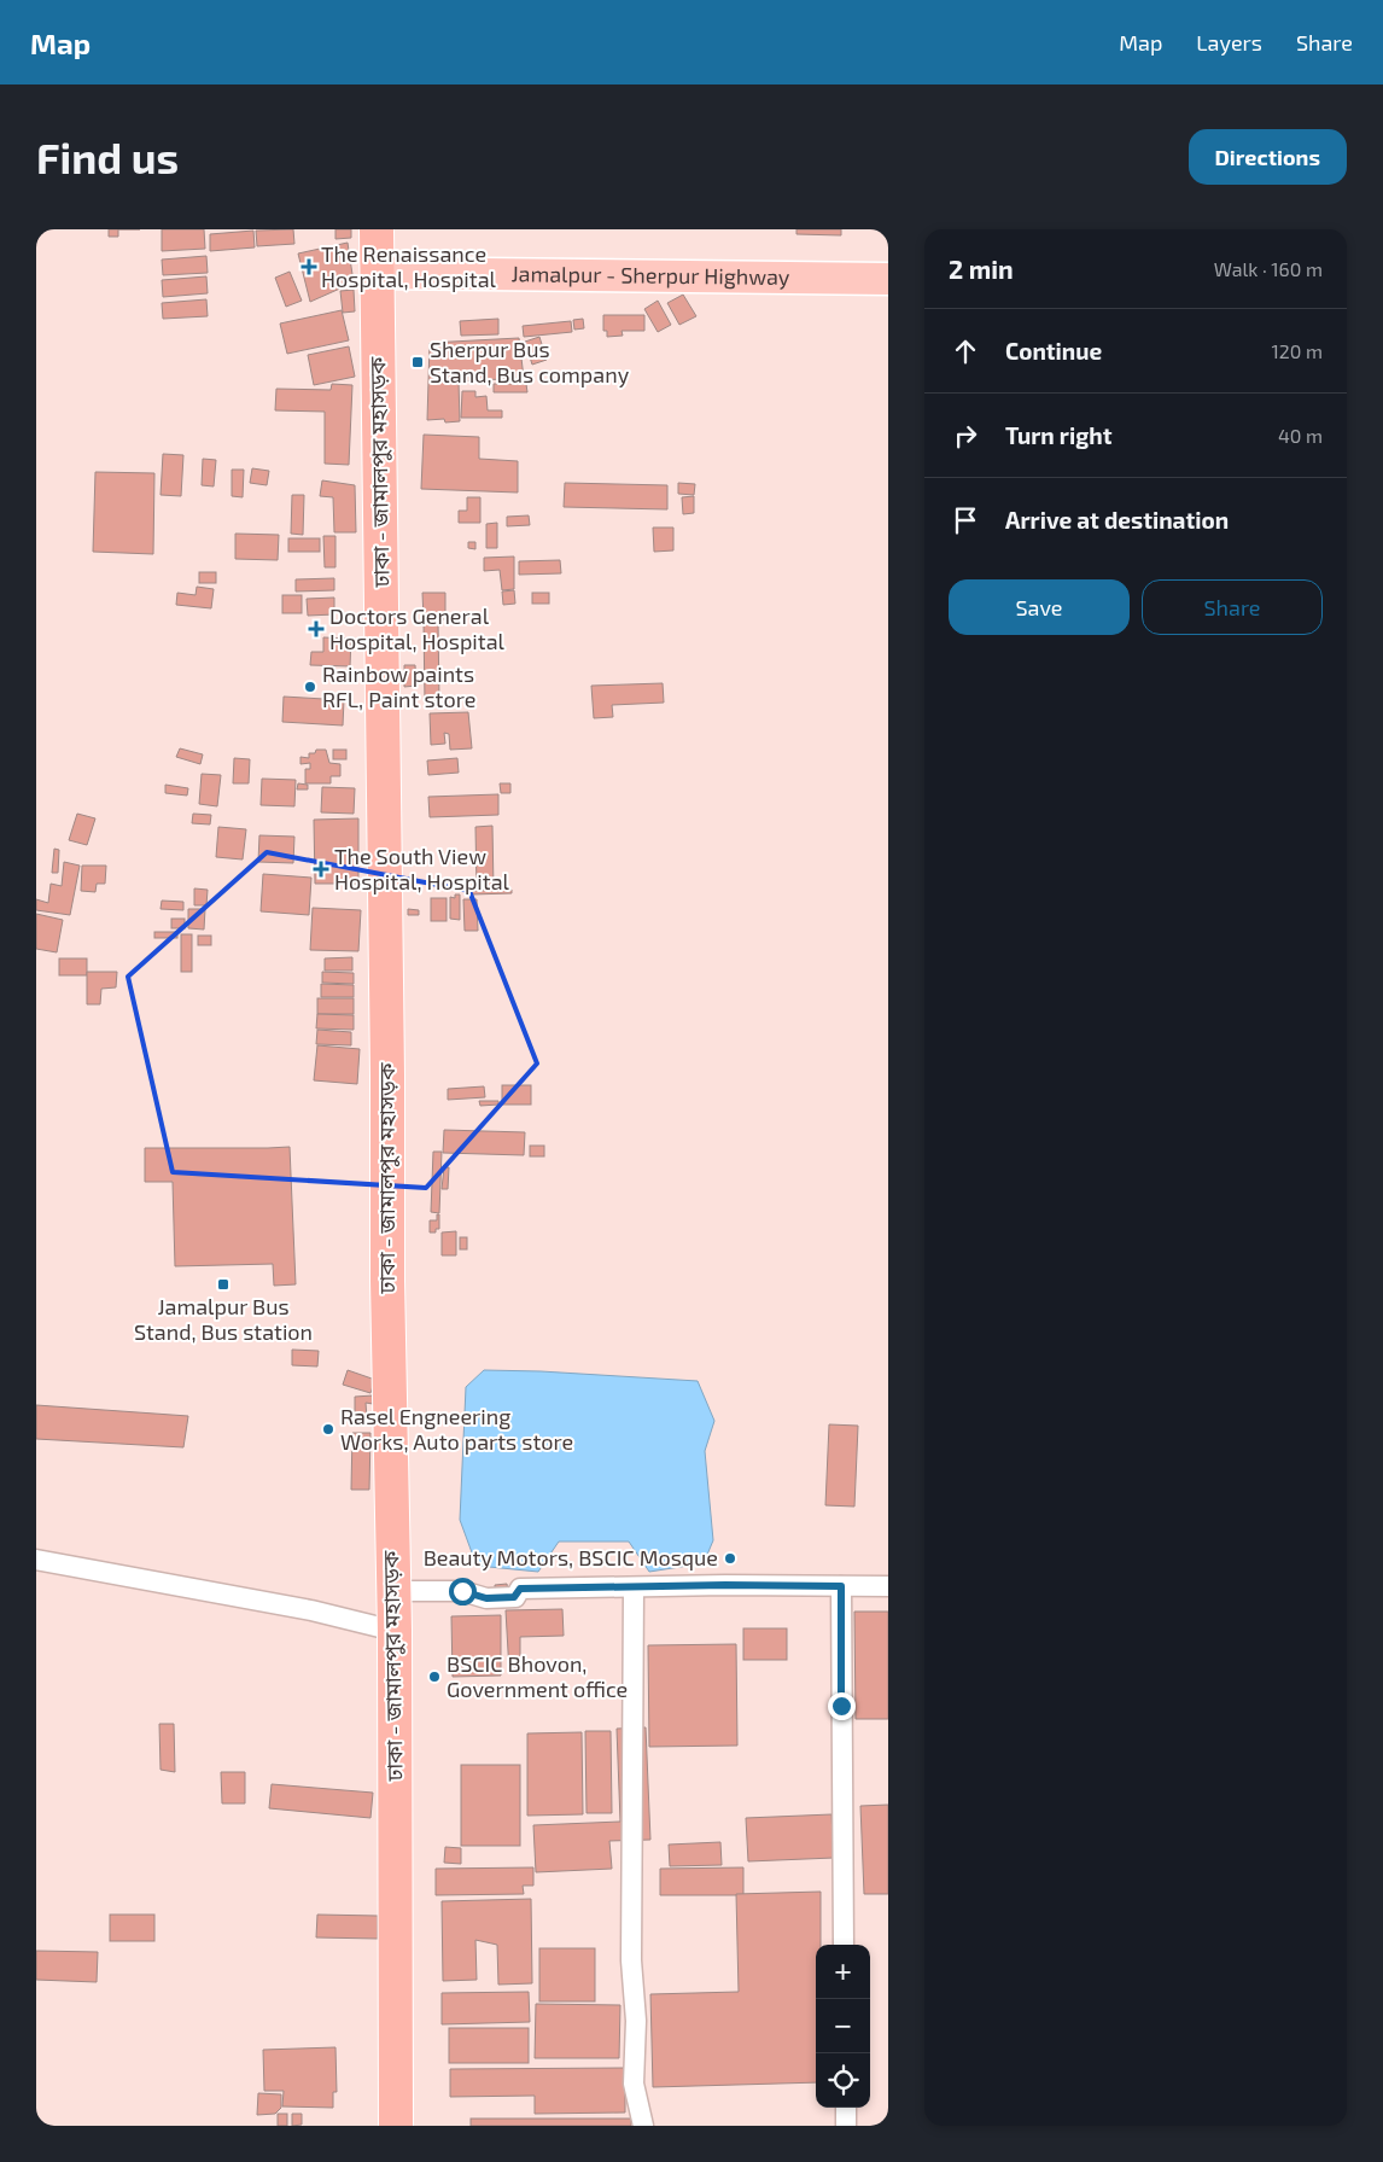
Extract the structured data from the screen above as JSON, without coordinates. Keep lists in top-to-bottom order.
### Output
{
  "streets": {
    "highway": ["ঢাকা - জামালপুর মহাসড়ক"],
    "main road": ["Jamalpur - Sherpur Highway"]
  },
  "crossings": [
    ["Jamalpur - Sherpur Highway", "ঢাকা - জামালপুর মহাসড়ক"]
  ],
  "places": {
    "health": ["The Renaissance Hospital, Hospital", "Doctors General Hospital, Hospital", "The South View Hospital, Hospital"],
    "transit": ["Sherpur Bus Stand, Bus company", "Jamalpur Bus Stand, Bus station"],
    "other": [
      "Rainbow paints RFL, Paint store",
      "Rasel Engneering Works, Auto parts store",
      "Beauty Motors, BSCIC Mosque",
      "BSCIC Bhovon, Government office"
    ]
  },
  "page": {
    "header": "Map",
    "nav": ["Map", "Layers", "Share"],
    "buttons": [
      "Directions",
      ["Save", "Share"]
    ],
    "title": "Find us",
    "heading": ["2 min", "Walk · 160 m"],
    "list": [
      ["Continue", "120 m"],
      ["Turn right", "40 m"],
      "Arrive at destination"
    ],
    "map_buttons": ["+", "−"]
  }
}
